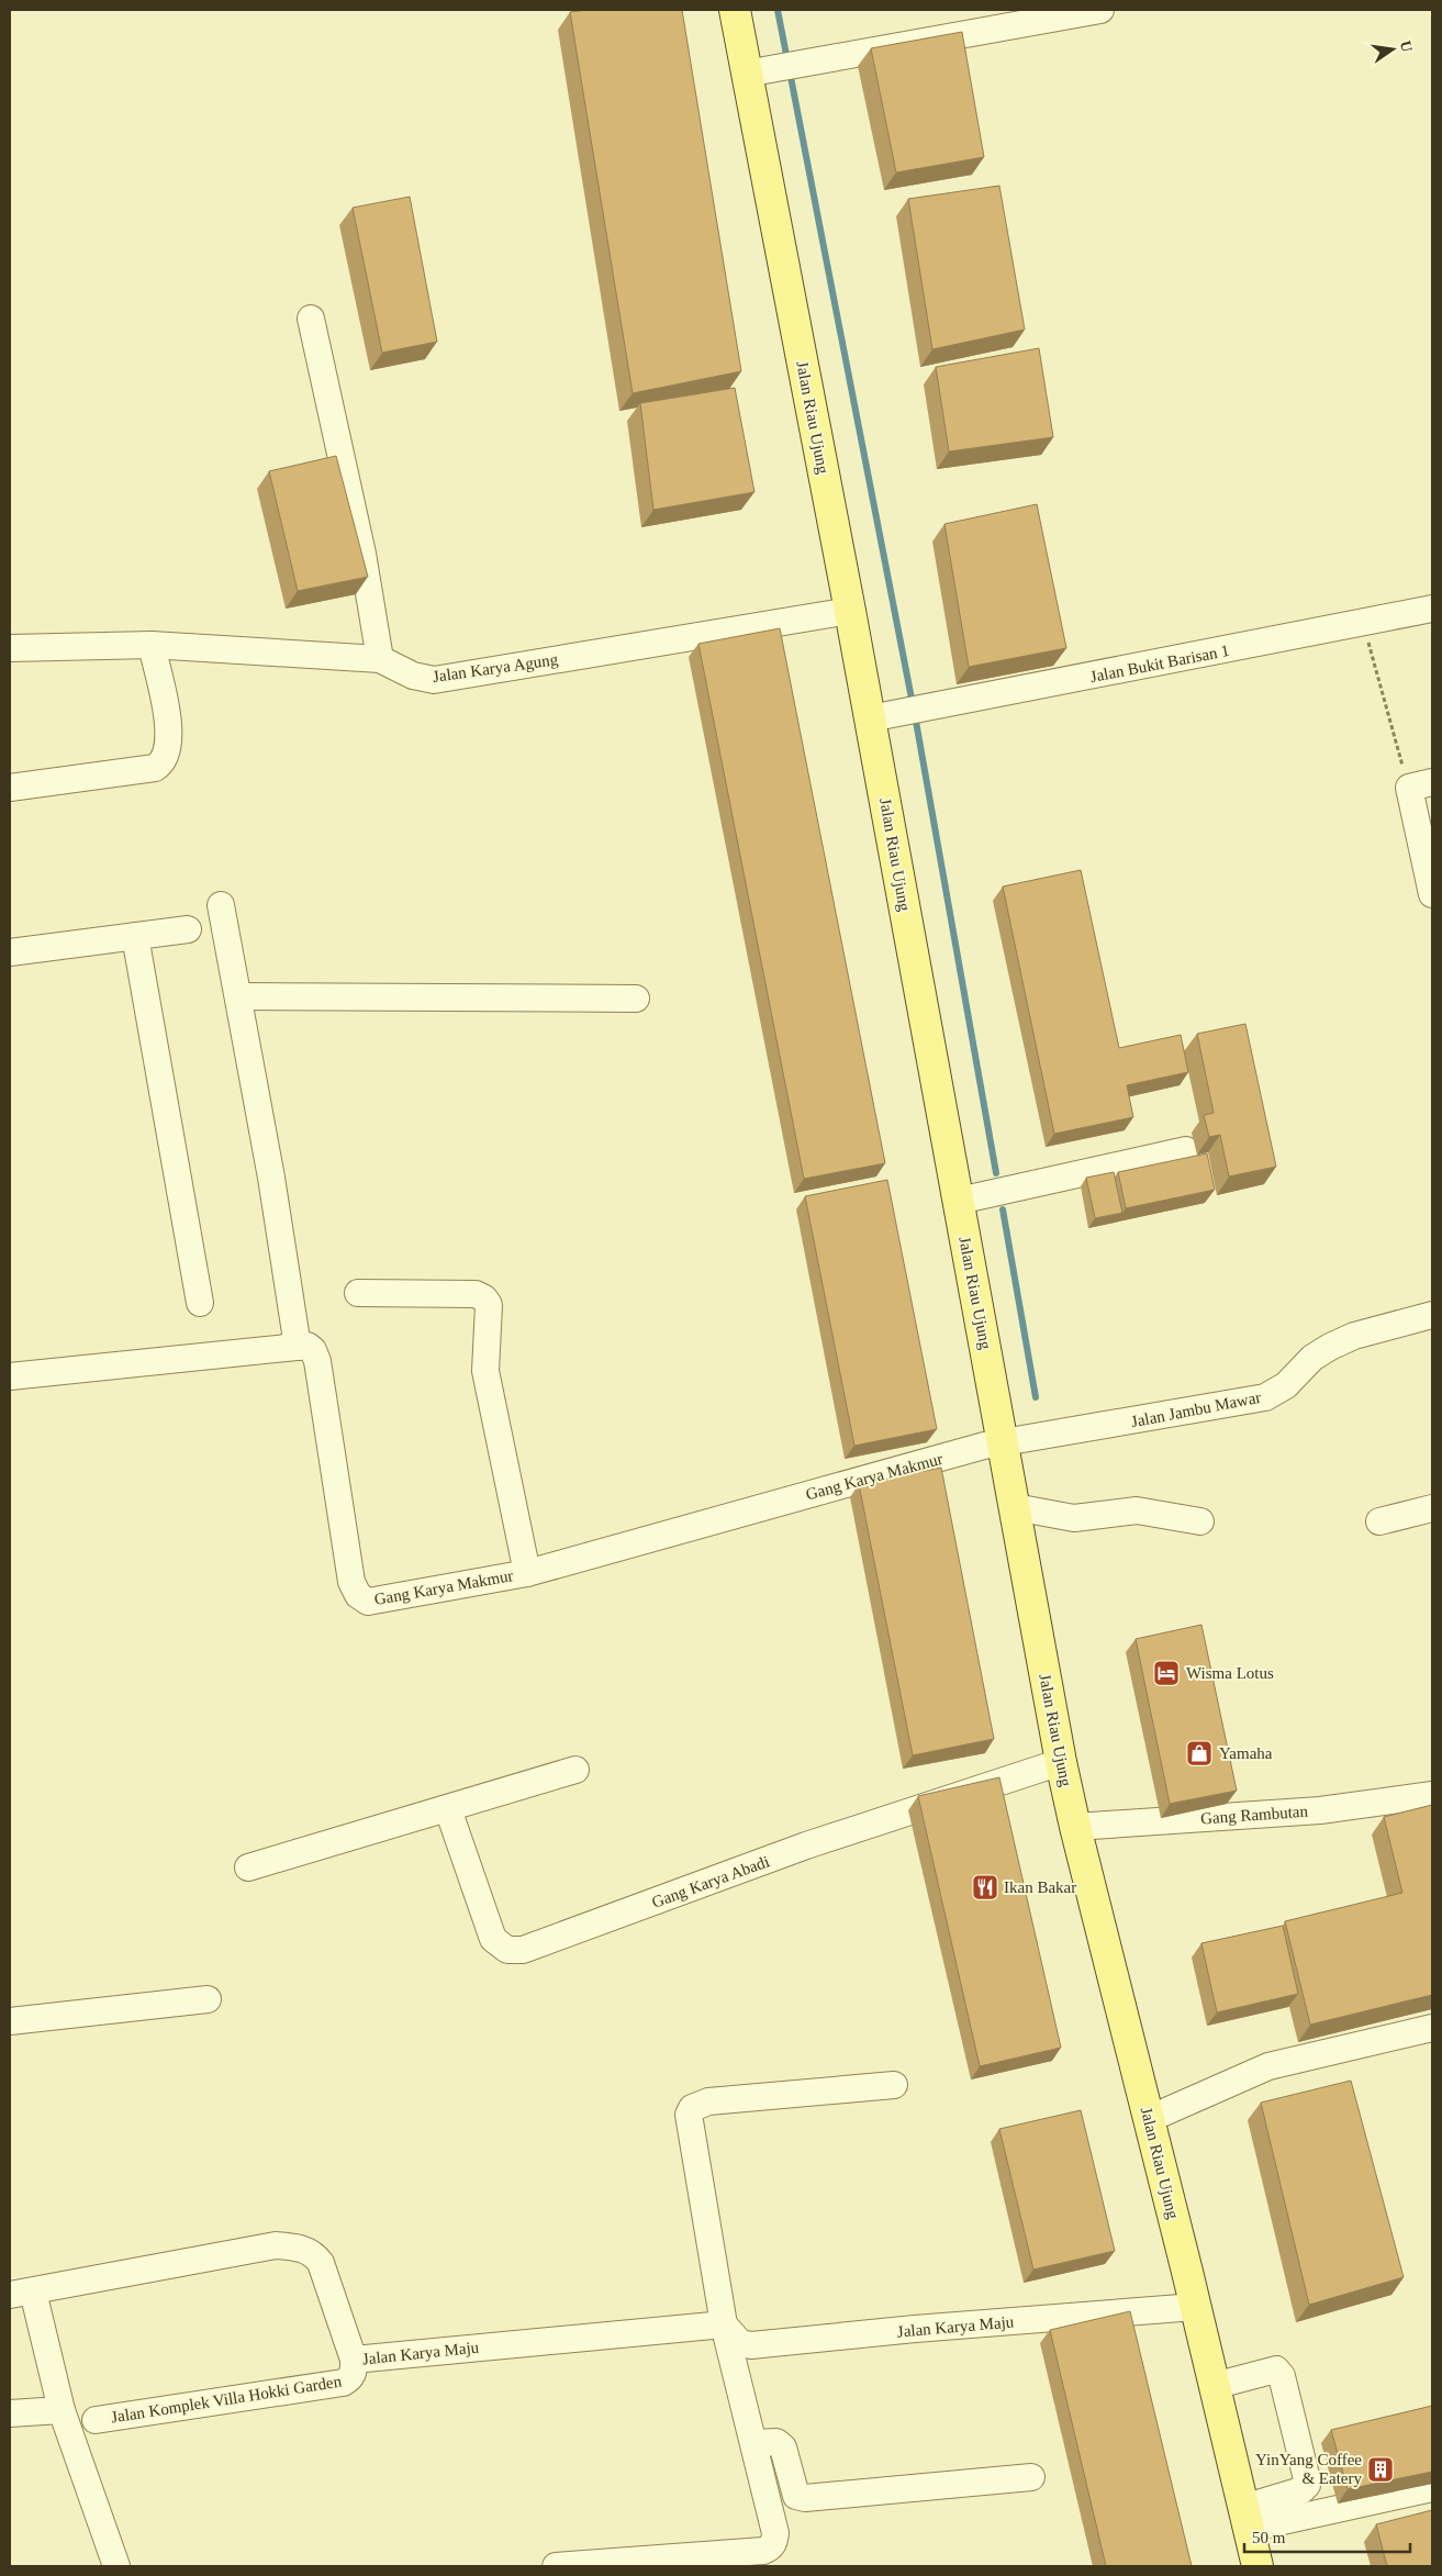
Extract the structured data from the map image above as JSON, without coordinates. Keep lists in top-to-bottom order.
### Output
{
  "streets": {
    "main road": ["Jalan Riau Ujung"],
    "street": [
      "Jalan Bukit Barisan 1",
      "Jalan Karya Agung",
      "Jalan Jambu Mawar",
      "Gang Karya Makmur",
      "Gang Rambutan",
      "Gang Karya Abadi",
      "Jalan Karya Maju",
      "Jalan Komplek Villa Hokki Garden"
    ]
  },
  "crossings": [
    ["Jalan Riau Ujung", "Jalan Bukit Barisan 1"],
    ["Jalan Riau Ujung", "Jalan Karya Agung"],
    ["Jalan Riau Ujung", "Jalan Jambu Mawar"],
    ["Jalan Riau Ujung", "Gang Karya Makmur"],
    ["Jalan Riau Ujung", "Gang Rambutan"],
    ["Jalan Riau Ujung", "Gang Karya Abadi"],
    ["Jalan Riau Ujung", "Jalan Karya Maju"],
    ["Jalan Jambu Mawar", "Gang Karya Makmur"],
    ["Jalan Karya Maju", "Jalan Komplek Villa Hokki Garden"]
  ],
  "places": {
    "hotel": ["Wisma Lotus"],
    "shop": ["Yamaha"],
    "restaurant": ["Ikan Bakar"],
    "building": ["YinYang Coffee & Eatery"]
  },
  "scale_bar": "50 m",
  "north": "right"
}
